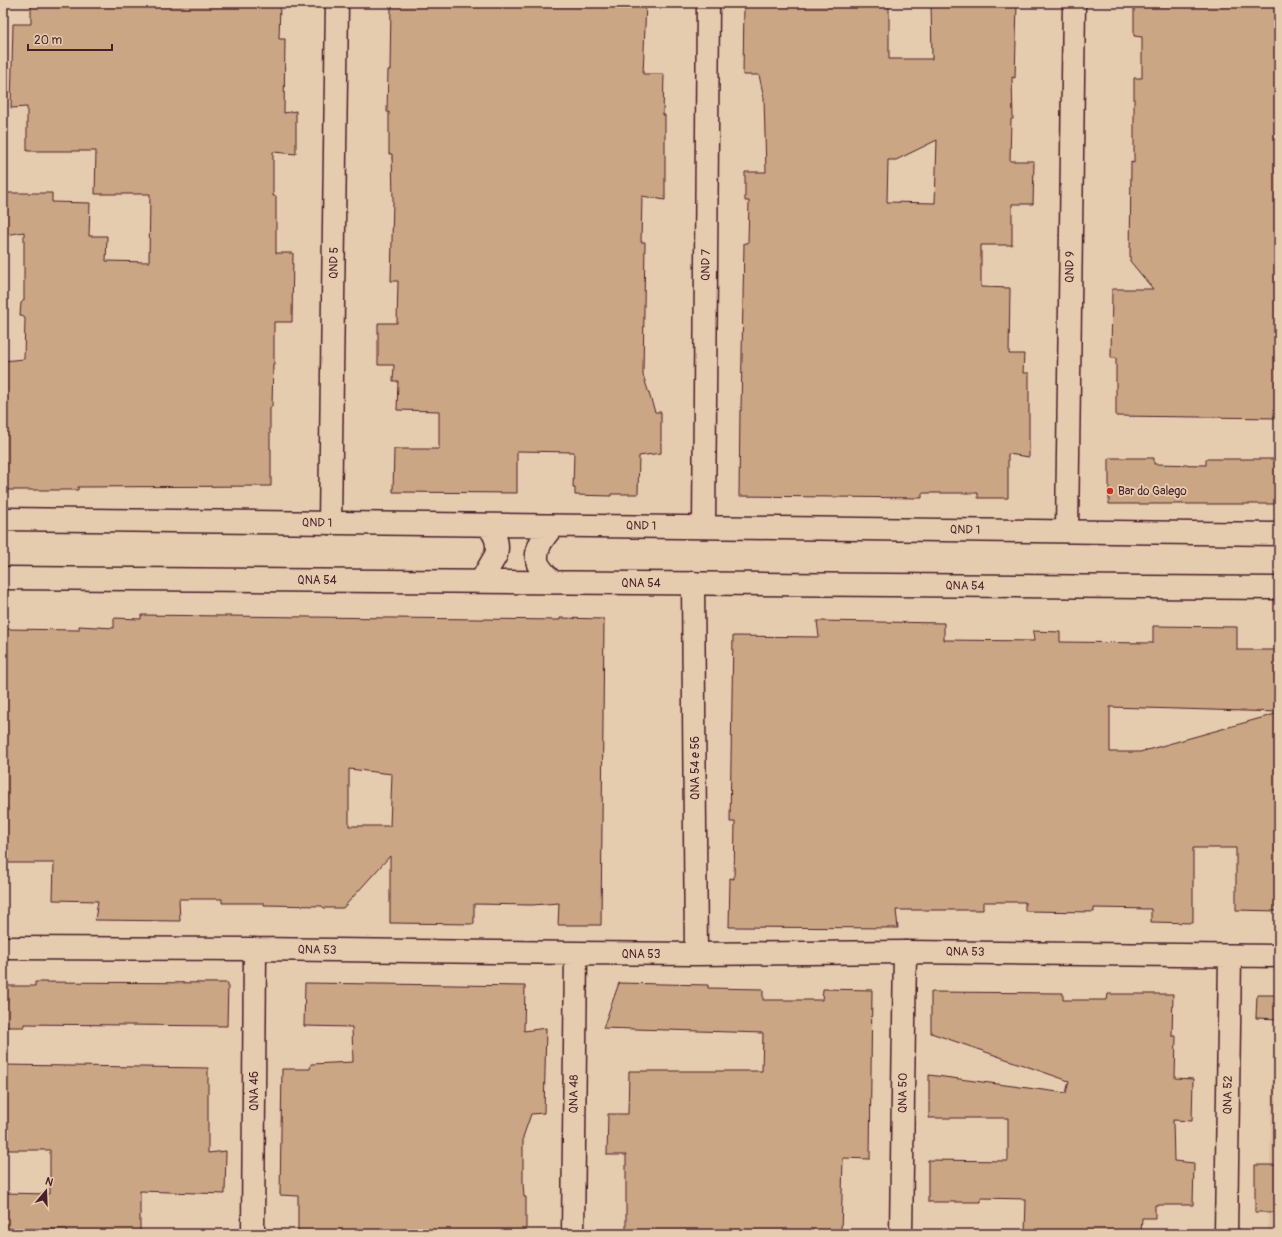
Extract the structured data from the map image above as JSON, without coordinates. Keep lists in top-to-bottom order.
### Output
{
  "streets": {
    "street": [
      "QND 5",
      "QND 7",
      "QND 9",
      "QND 1",
      "QNA 54",
      "QNA 54 e 56",
      "QNA 53",
      "QNA 46",
      "QNA 50",
      "QNA 48",
      "QNA 52"
    ]
  },
  "crossings": [
    ["QND 5", "QND 1"],
    ["QND 7", "QND 1"],
    ["QND 9", "QND 1"],
    ["QNA 54", "QNA 54 e 56"],
    ["QNA 54 e 56", "QNA 53"],
    ["QNA 53", "QNA 46"],
    ["QNA 53", "QNA 50"],
    ["QNA 53", "QNA 48"],
    ["QNA 53", "QNA 52"]
  ],
  "places": ["Bar do Galego"],
  "scale_bar": "20 m",
  "north": "top"
}
